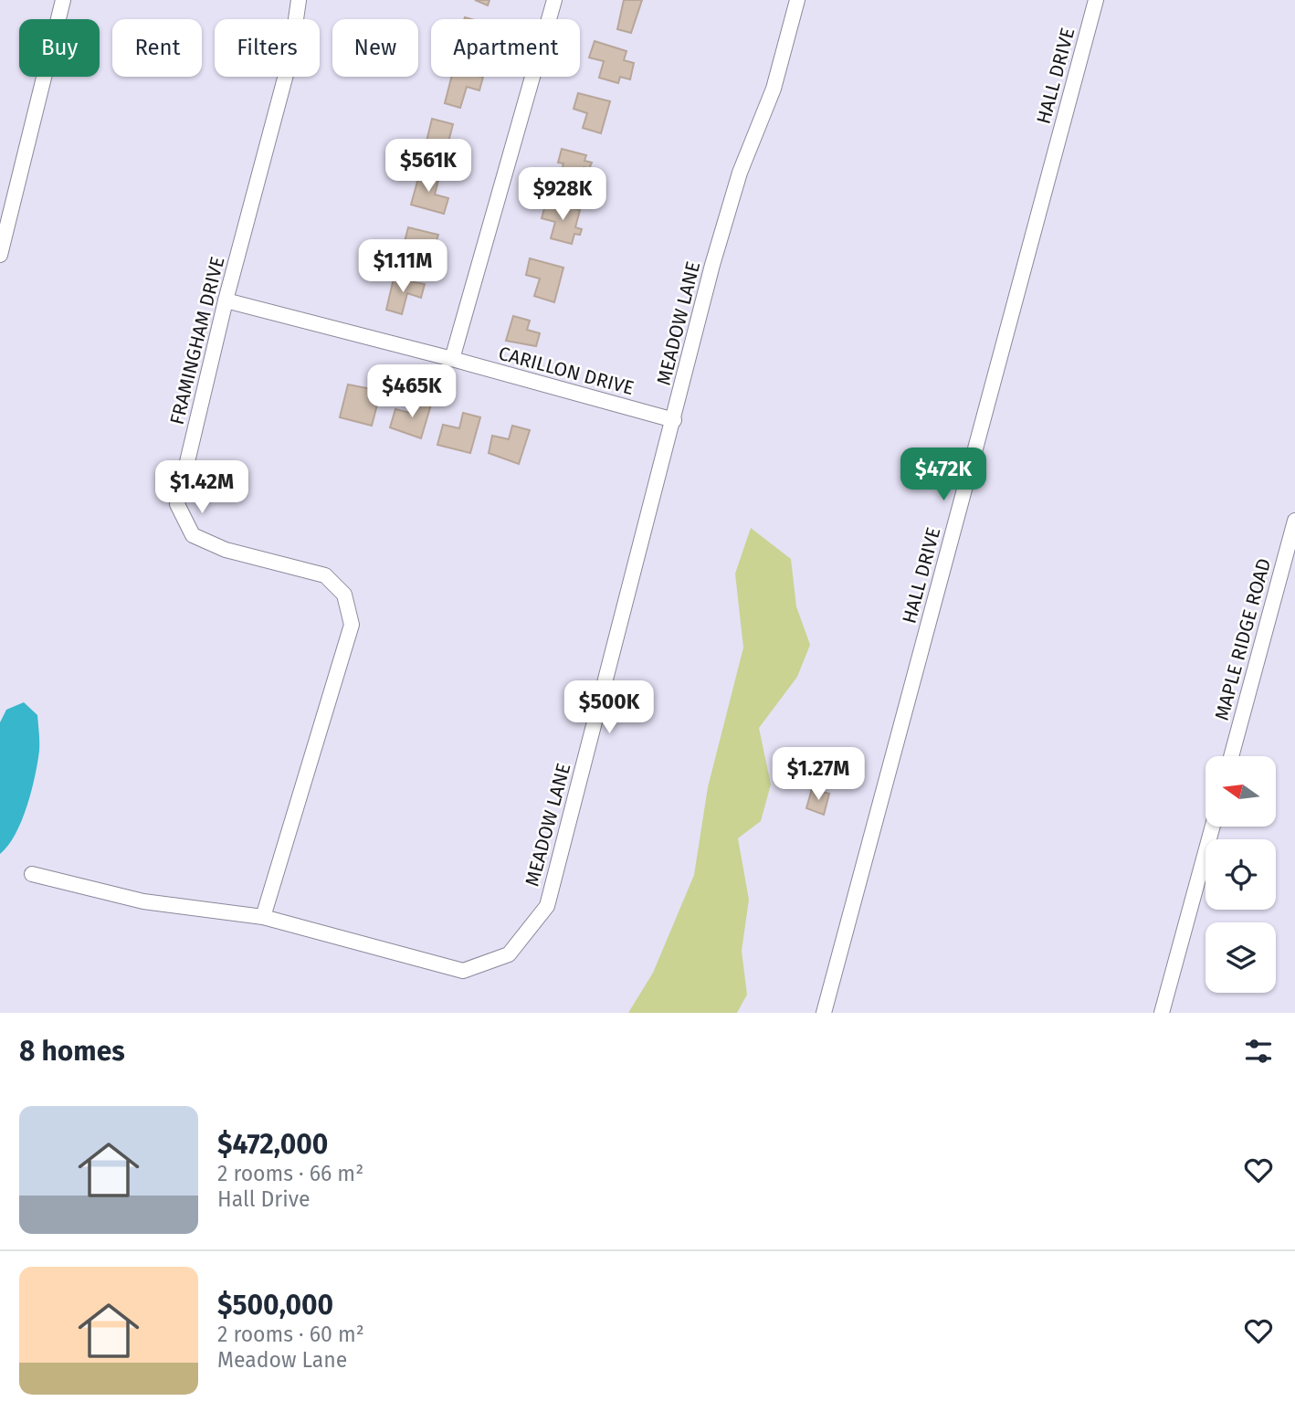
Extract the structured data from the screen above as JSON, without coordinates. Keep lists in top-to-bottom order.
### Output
{
  "streets": {
    "street": [
      "HALL DRIVE",
      "MEADOW LANE",
      "FRAMINGHAM DRIVE",
      "CARILLON DRIVE",
      "MAPLE RIDGE ROAD"
    ]
  },
  "crossings": [
    ["MEADOW LANE", "FRAMINGHAM DRIVE"],
    ["MEADOW LANE", "CARILLON DRIVE"],
    ["FRAMINGHAM DRIVE", "CARILLON DRIVE"]
  ],
  "north": "left",
  "page": {
    "chip": [
      "Buy",
      "Rent",
      "Filters",
      "New",
      "Apartment"
    ],
    "price": [
      "$561K",
      "$928K",
      "$1.11M",
      "$465K",
      "$472K",
      "$1.42M",
      "$500K",
      "$1.27M"
    ],
    "heading": "8 homes",
    "list": [
      {
        "name": "$472,000",
        "note": "2 rooms · 66 m² · Hall Drive"
      },
      {
        "name": "$500,000",
        "note": "2 rooms · 60 m² · Meadow Lane"
      }
    ]
  }
}
